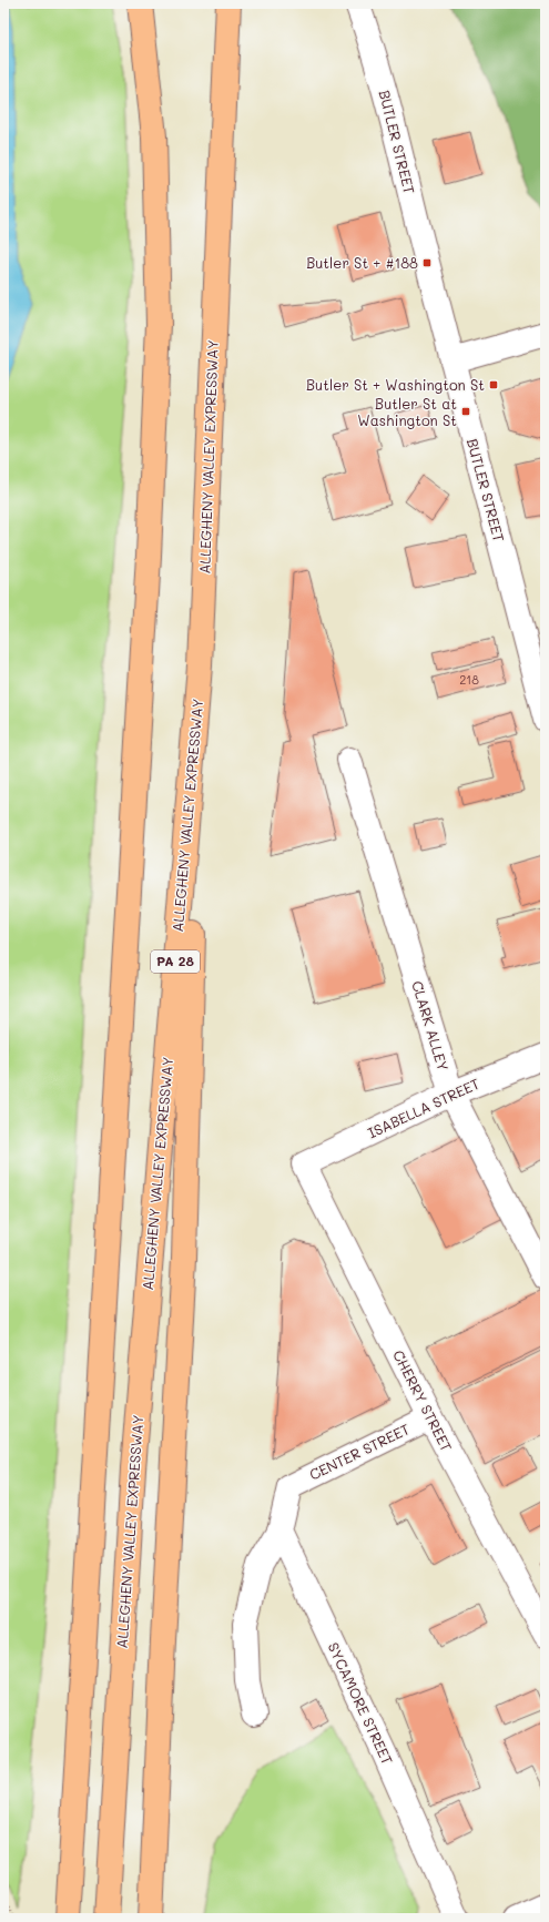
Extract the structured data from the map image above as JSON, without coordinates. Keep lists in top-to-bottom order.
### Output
{
  "streets": {
    "highway": ["ALLEGHENY VALLEY EXPRESSWAY", "PA 28"],
    "street": [
      "BUTLER STREET",
      "CLARK ALLEY",
      "ISABELLA STREET",
      "CHERRY STREET",
      "CENTER STREET",
      "SYCAMORE STREET"
    ]
  },
  "crossings": [
    ["CLARK ALLEY", "ISABELLA STREET"],
    ["ISABELLA STREET", "CHERRY STREET"],
    ["CHERRY STREET", "CENTER STREET"],
    ["CENTER STREET", "SYCAMORE STREET"]
  ],
  "places": {
    "transit": ["Butler St + #188", "Butler St + Washington St", "Butler St at Washington St"]
  },
  "house_numbers": ["218"]
}
